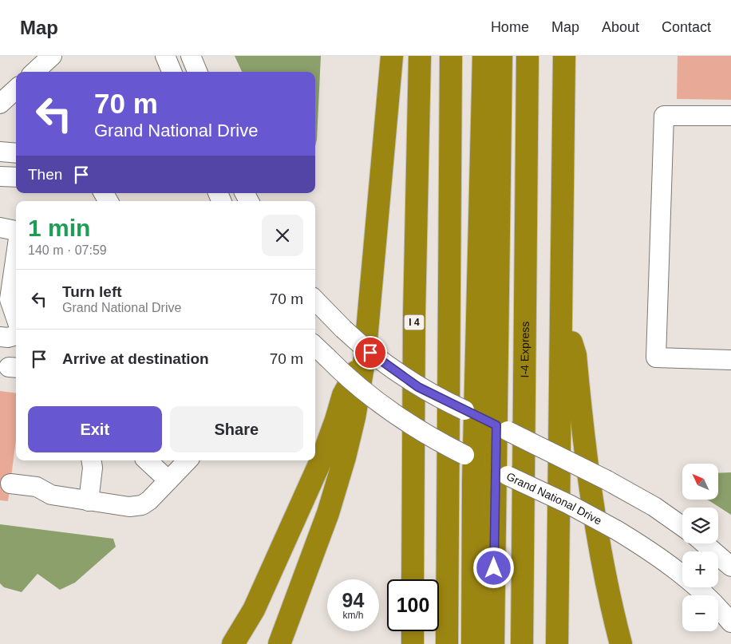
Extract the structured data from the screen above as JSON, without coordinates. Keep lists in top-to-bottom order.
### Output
{
  "streets": {
    "highway": ["I 4", "I-4 Express"],
    "street": ["Grand National Drive"]
  },
  "north": "top left",
  "page": {
    "header": "Map",
    "nav": [
      "Home",
      "Map",
      "About",
      "Contact"
    ],
    "turn": ["70 m", "Grand National Drive"],
    "then": "Then",
    "heading": ["1 min", "140 m · 07:59"],
    "list": [
      {
        "name": "Turn left",
        "note": "Grand National Drive",
        "value": "70 m"
      },
      {
        "name": "Arrive at destination",
        "value": "70 m"
      }
    ],
    "buttons": ["Exit", "Share"],
    "map_buttons": ["+", "−"],
    "speed": "94 km/h",
    "limit": "100"
  }
}
